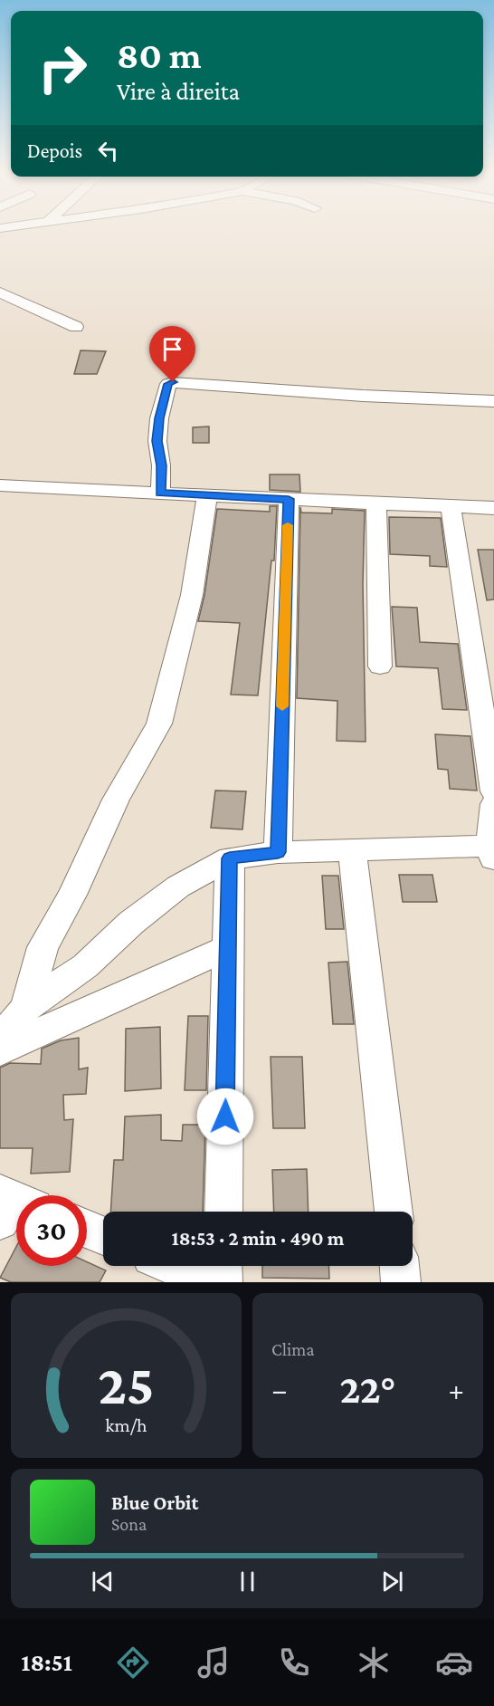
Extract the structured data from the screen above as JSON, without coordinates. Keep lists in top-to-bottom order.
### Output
{
  "page": {
    "turn": ["80 m", "Vire à direita"],
    "then": "Depois",
    "limit": "30",
    "trip": "18:53 · 2 min · 490 m",
    "tile": "Clima",
    "heat": ["−", "22°", "+"],
    "song": ["Blue Orbit", "Sona"],
    "tabs": "18:51",
    "gauge": ["25", "km/h"]
  }
}
